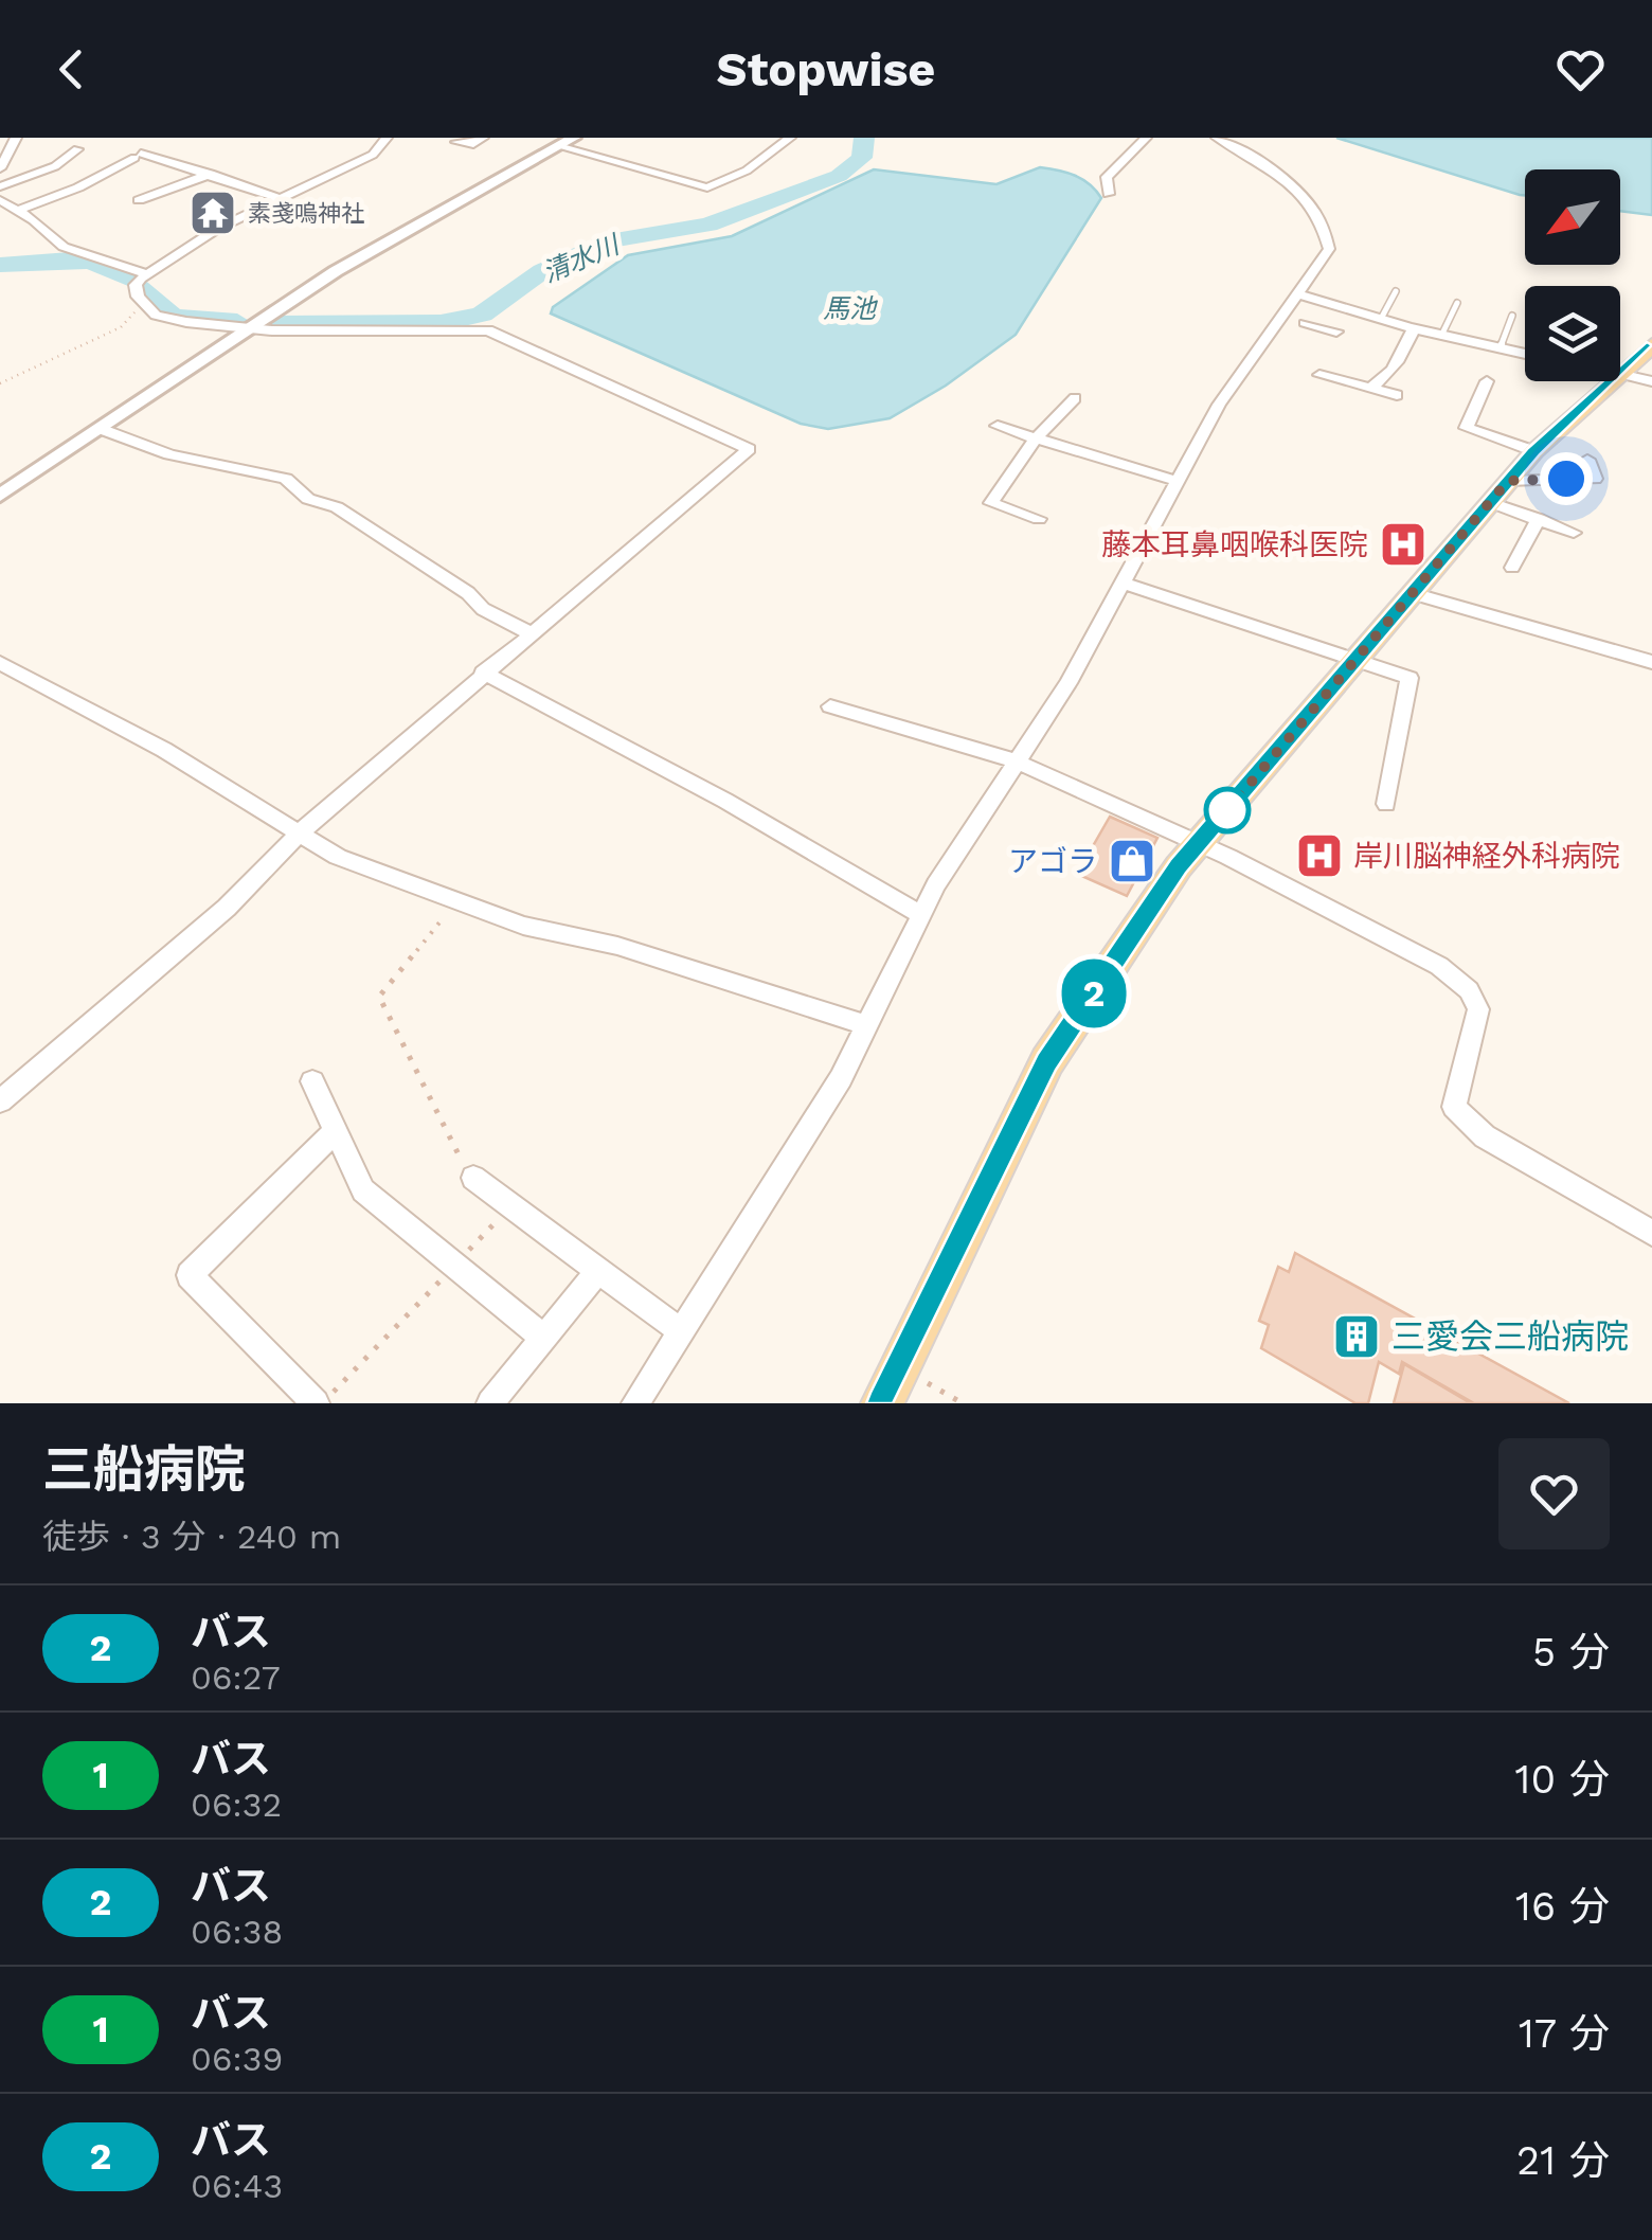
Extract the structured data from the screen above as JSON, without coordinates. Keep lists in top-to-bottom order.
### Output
{
  "water": ["清水川", "馬池"],
  "places": {
    "temple": ["素戔嗚神社"],
    "hospital": ["藤本耳鼻咽喉科医院", "岸川脳神経外科病院"],
    "shop": ["アゴラ"],
    "building": ["三愛会三船病院"]
  },
  "lines": ["bus line 2"],
  "north": "bottom left",
  "page": {
    "header": "Stopwise",
    "on_map": "2",
    "heading": ["三船病院", "徒歩 · 3 分 · 240 m"],
    "list": [
      {
        "mark": "2",
        "name": "バス",
        "note": "06:27",
        "value": "5 分"
      },
      {
        "mark": "1",
        "name": "バス",
        "note": "06:32",
        "value": "10 分"
      },
      {
        "mark": "2",
        "name": "バス",
        "note": "06:38",
        "value": "16 分"
      },
      {
        "mark": "1",
        "name": "バス",
        "note": "06:39",
        "value": "17 分"
      },
      {
        "mark": "2",
        "name": "バス",
        "note": "06:43",
        "value": "21 分"
      }
    ]
  }
}
